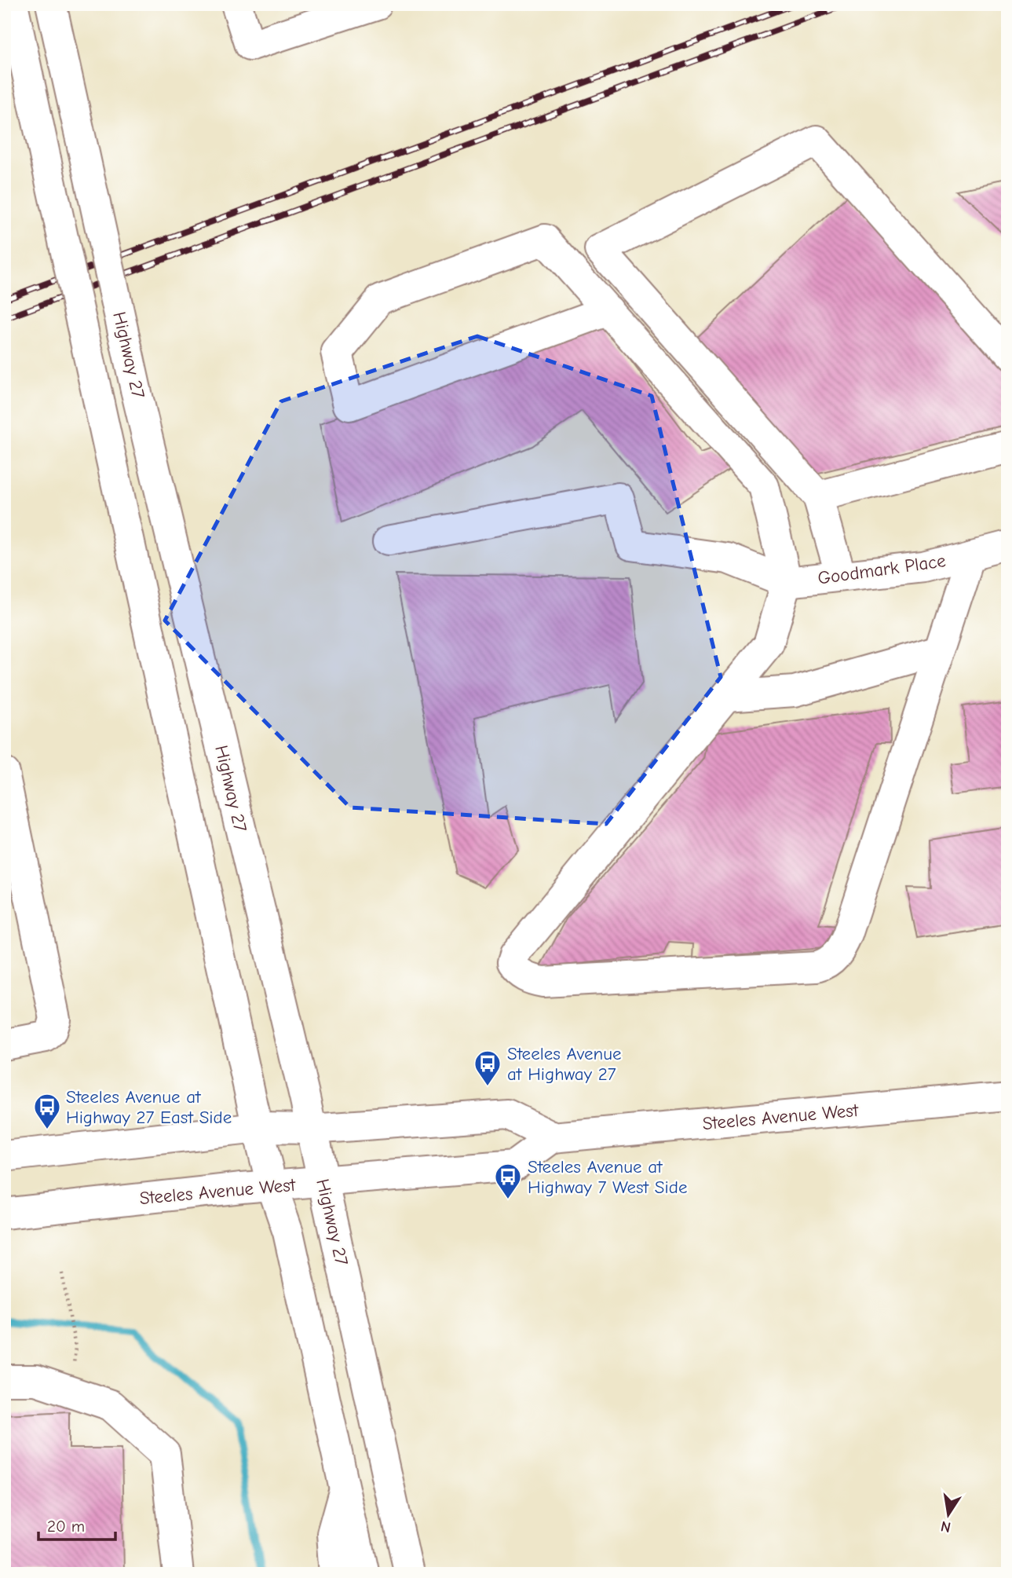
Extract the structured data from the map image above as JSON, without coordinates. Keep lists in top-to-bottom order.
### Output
{
  "streets": {
    "main road": ["Highway 27", "Goodmark Place", "Steeles Avenue West"]
  },
  "crossings": [
    ["Highway 27", "Steeles Avenue West"]
  ],
  "places": {
    "bus stop": ["Steeles Avenue at Highway 27", "Steeles Avenue at Highway 27 East Side", "Steeles Avenue at Highway 7 West Side"]
  },
  "scale_bar": "20 m",
  "north": "bottom"
}
